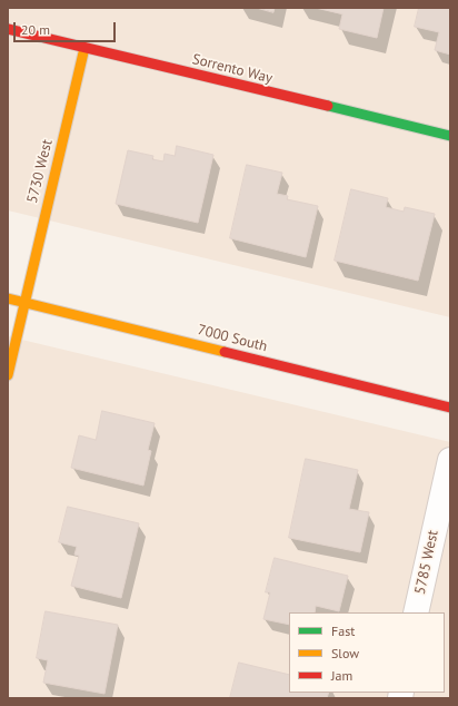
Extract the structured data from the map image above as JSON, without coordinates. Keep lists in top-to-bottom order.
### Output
{
  "streets": {
    "street": [
      "Sorrento Way",
      "5730 West",
      "7000 South",
      "5785 West"
    ]
  },
  "crossings": [
    ["Sorrento Way", "5730 West"],
    ["5730 West", "7000 South"]
  ],
  "legend": ["Fast", "Slow", "Jam"],
  "scale_bar": "20 m"
}
